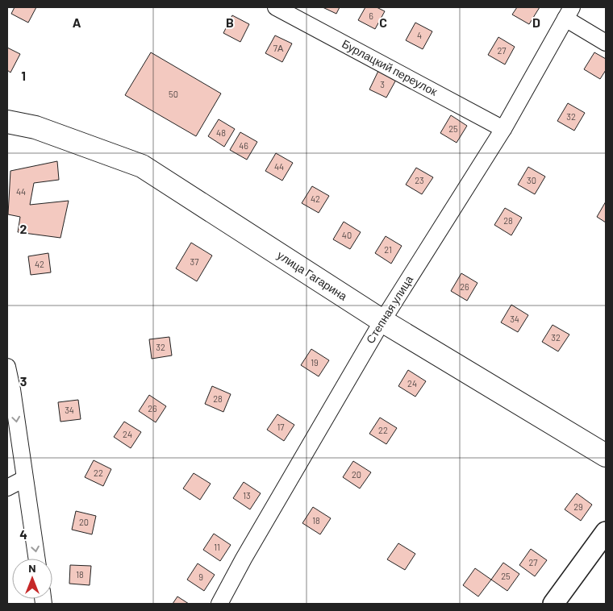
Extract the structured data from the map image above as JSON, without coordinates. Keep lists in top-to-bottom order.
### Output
{
  "streets": {
    "main road": ["улица Гагарина"],
    "street": ["Бурлацкий переулок", "Степная улица"]
  },
  "crossings": [
    ["Бурлацкий переулок", "Степная улица"],
    ["улица Гагарина", "Степная улица"]
  ],
  "house_numbers": [
    "6",
    "4",
    "7А",
    "27",
    "3",
    "50",
    "32",
    "25",
    "48",
    "46",
    "44",
    "23",
    "30",
    "44",
    "42",
    "28",
    "40",
    "21",
    "37",
    "42",
    "26",
    "34",
    "32",
    "32",
    "19",
    "24",
    "28",
    "26",
    "34",
    "17",
    "22",
    "24",
    "22",
    "20",
    "13",
    "29",
    "18",
    "20",
    "11",
    "27",
    "18",
    "25",
    "9"
  ],
  "north": "top",
  "grid": {
    "columns": [
      "A",
      "B",
      "C",
      "D"
    ],
    "rows": [
      "1",
      "2",
      "3",
      "4"
    ]
  }
}
